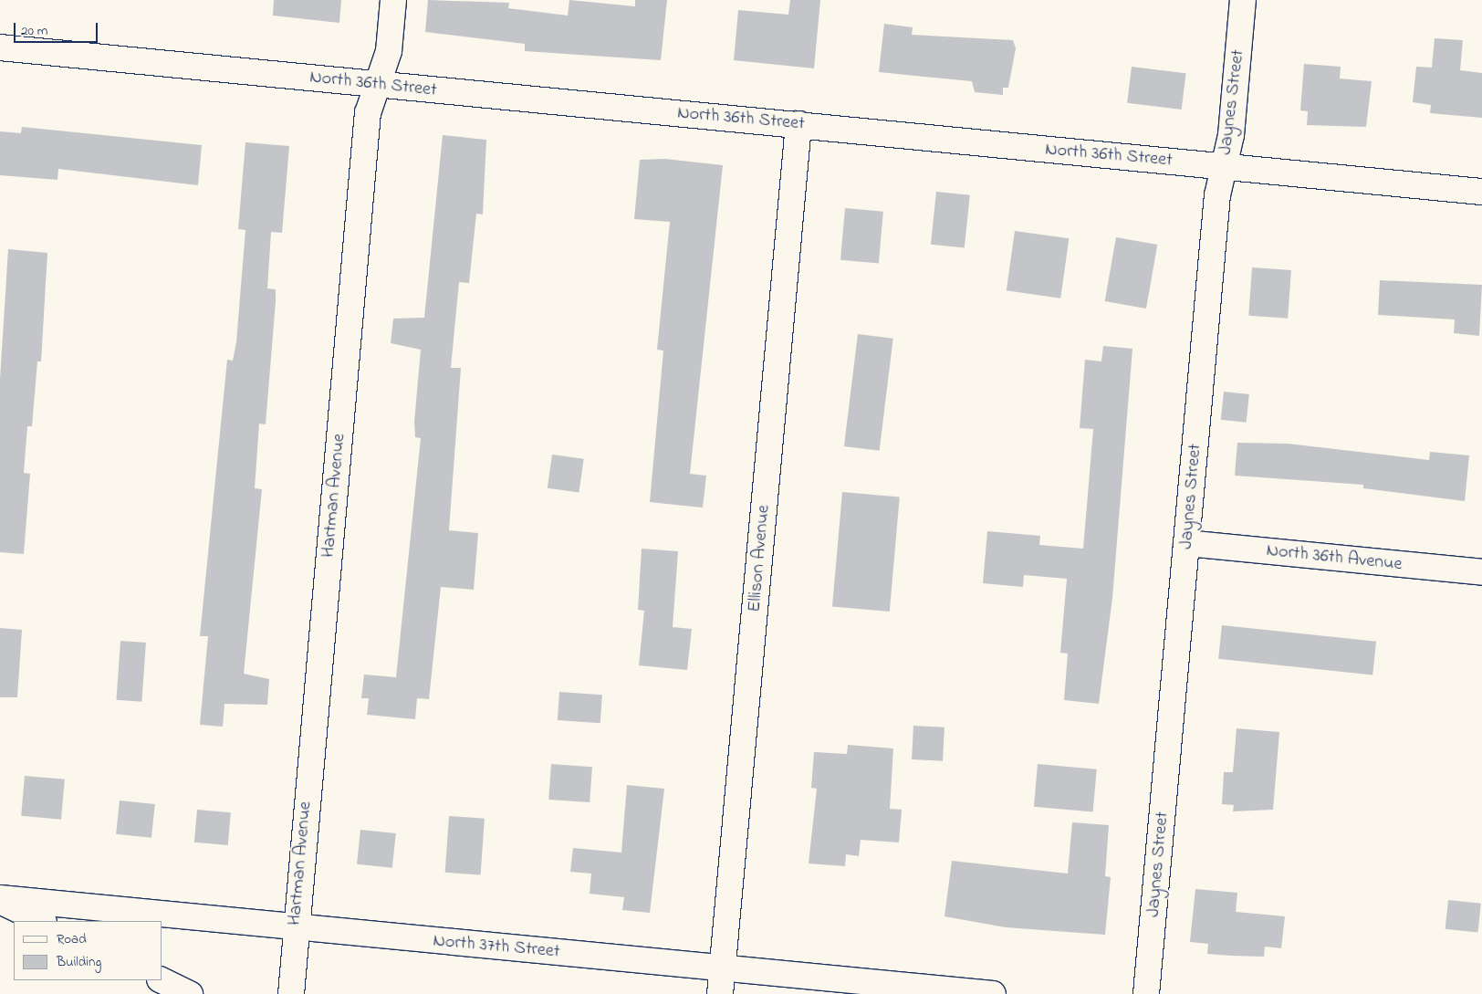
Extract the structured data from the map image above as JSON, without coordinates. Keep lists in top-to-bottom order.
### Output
{
  "streets": {
    "street": [
      "North 36th Street",
      "Jaynes Street",
      "Hartman Avenue",
      "North 36th Avenue",
      "Ellison Avenue",
      "North 37th Street"
    ]
  },
  "crossings": [
    ["North 36th Street", "Jaynes Street"],
    ["North 36th Street", "Hartman Avenue"],
    ["North 36th Street", "Ellison Avenue"],
    ["Jaynes Street", "North 36th Avenue"],
    ["Hartman Avenue", "North 37th Street"],
    ["Ellison Avenue", "North 37th Street"]
  ],
  "legend": ["Road", "Building"],
  "scale_bar": "20 m"
}
